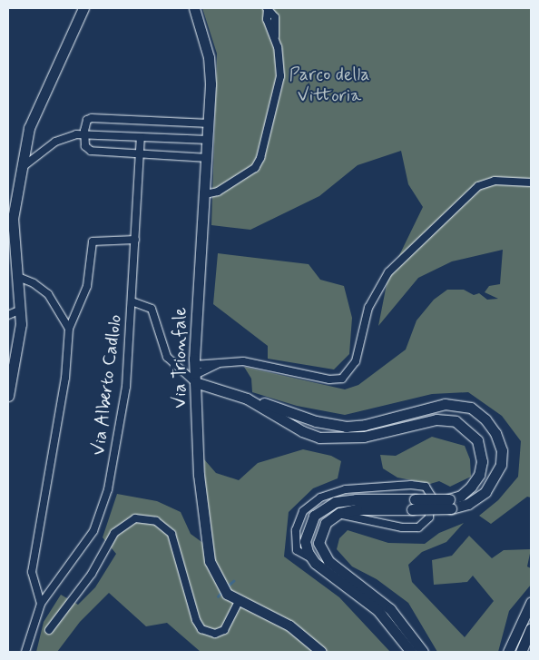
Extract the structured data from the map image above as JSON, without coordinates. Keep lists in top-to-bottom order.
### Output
{
  "streets": {
    "main road": ["Via Trionfale"],
    "street": ["Via Alberto Cadlolo"]
  },
  "parks": ["Parco della Vittoria"]
}
